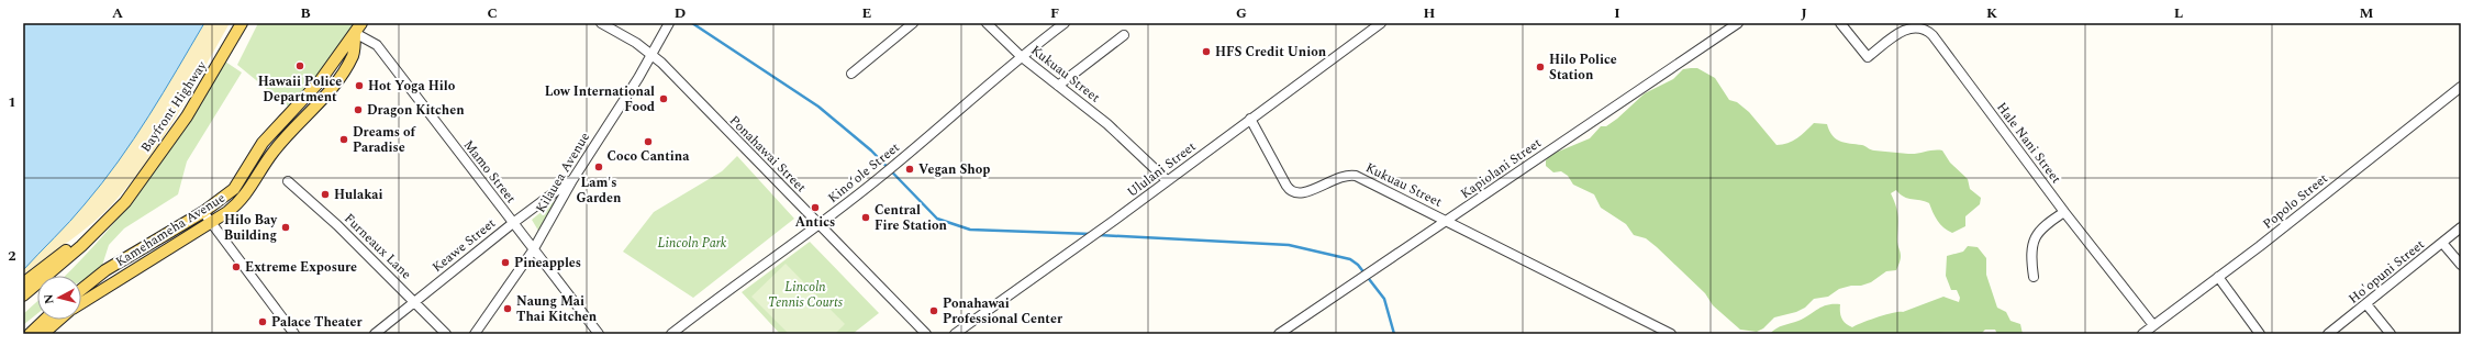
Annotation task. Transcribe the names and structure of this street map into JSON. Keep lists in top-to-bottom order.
{
  "streets": {
    "main road": ["Bayfront Highway", "Kamehameha Avenue"],
    "street": [
      "Kukuau Street",
      "Hale Nani Street",
      "Ponahawai Street",
      "Kapiolani Street",
      "Ululani Street",
      "Mamo Street",
      "Kilauea Avenue",
      "Kinoʻole Street",
      "Popolo Street",
      "Keawe Street",
      "Furneaux Lane",
      "Ho'opuni Street"
    ]
  },
  "crossings": [
    ["Kukuau Street", "Kapiolani Street"],
    ["Kukuau Street", "Ululani Street"],
    ["Kukuau Street", "Kinoʻole Street"],
    ["Hale Nani Street", "Popolo Street"],
    ["Ponahawai Street", "Kilauea Avenue"],
    ["Ponahawai Street", "Kinoʻole Street"],
    ["Mamo Street", "Kilauea Avenue"],
    ["Mamo Street", "Kamehameha Avenue"],
    ["Mamo Street", "Keawe Street"],
    ["Kilauea Avenue", "Keawe Street"],
    ["Keawe Street", "Furneaux Lane"]
  ],
  "parks": ["Lincoln Park", "Lincoln Tennis Courts"],
  "places": [
    "HFS Credit Union",
    "Hawaii Police Department",
    "Hilo Police Station",
    "Hot Yoga Hilo",
    "Low International Food",
    "Dragon Kitchen",
    "Dreams of Paradise",
    "Coco Cantina",
    "Lam's Garden",
    "Vegan Shop",
    "Hulakai",
    "Antics",
    "Central Fire Station",
    "Hilo Bay Building",
    "Pineapples",
    "Extreme Exposure",
    "Naung Mai Thai Kitchen",
    "Ponahawai Professional Center",
    "Palace Theater"
  ],
  "north": "left",
  "grid": {
    "columns": [
      "A",
      "B",
      "C",
      "D",
      "E",
      "F",
      "G",
      "H",
      "I",
      "J",
      "K",
      "L",
      "M"
    ],
    "rows": ["1", "2"]
  }
}
